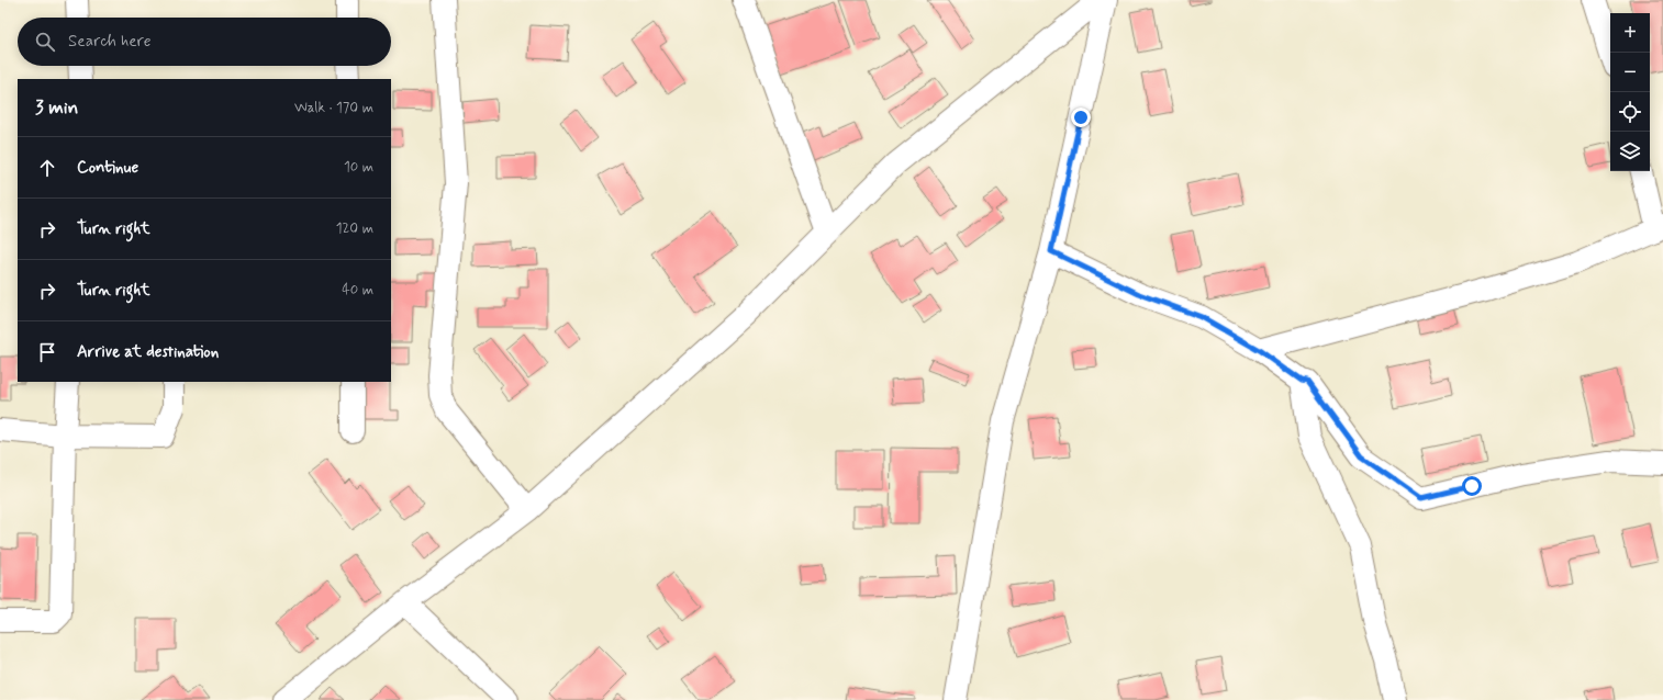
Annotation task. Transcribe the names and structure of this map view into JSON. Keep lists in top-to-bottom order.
{
  "page": {
    "map_buttons": ["+", "−"],
    "search": "Search here",
    "heading": ["3 min", "Walk · 170 m"],
    "list": [
      ["Continue", "10 m"],
      ["Turn right", "120 m"],
      ["Turn right", "40 m"],
      "Arrive at destination"
    ]
  }
}
